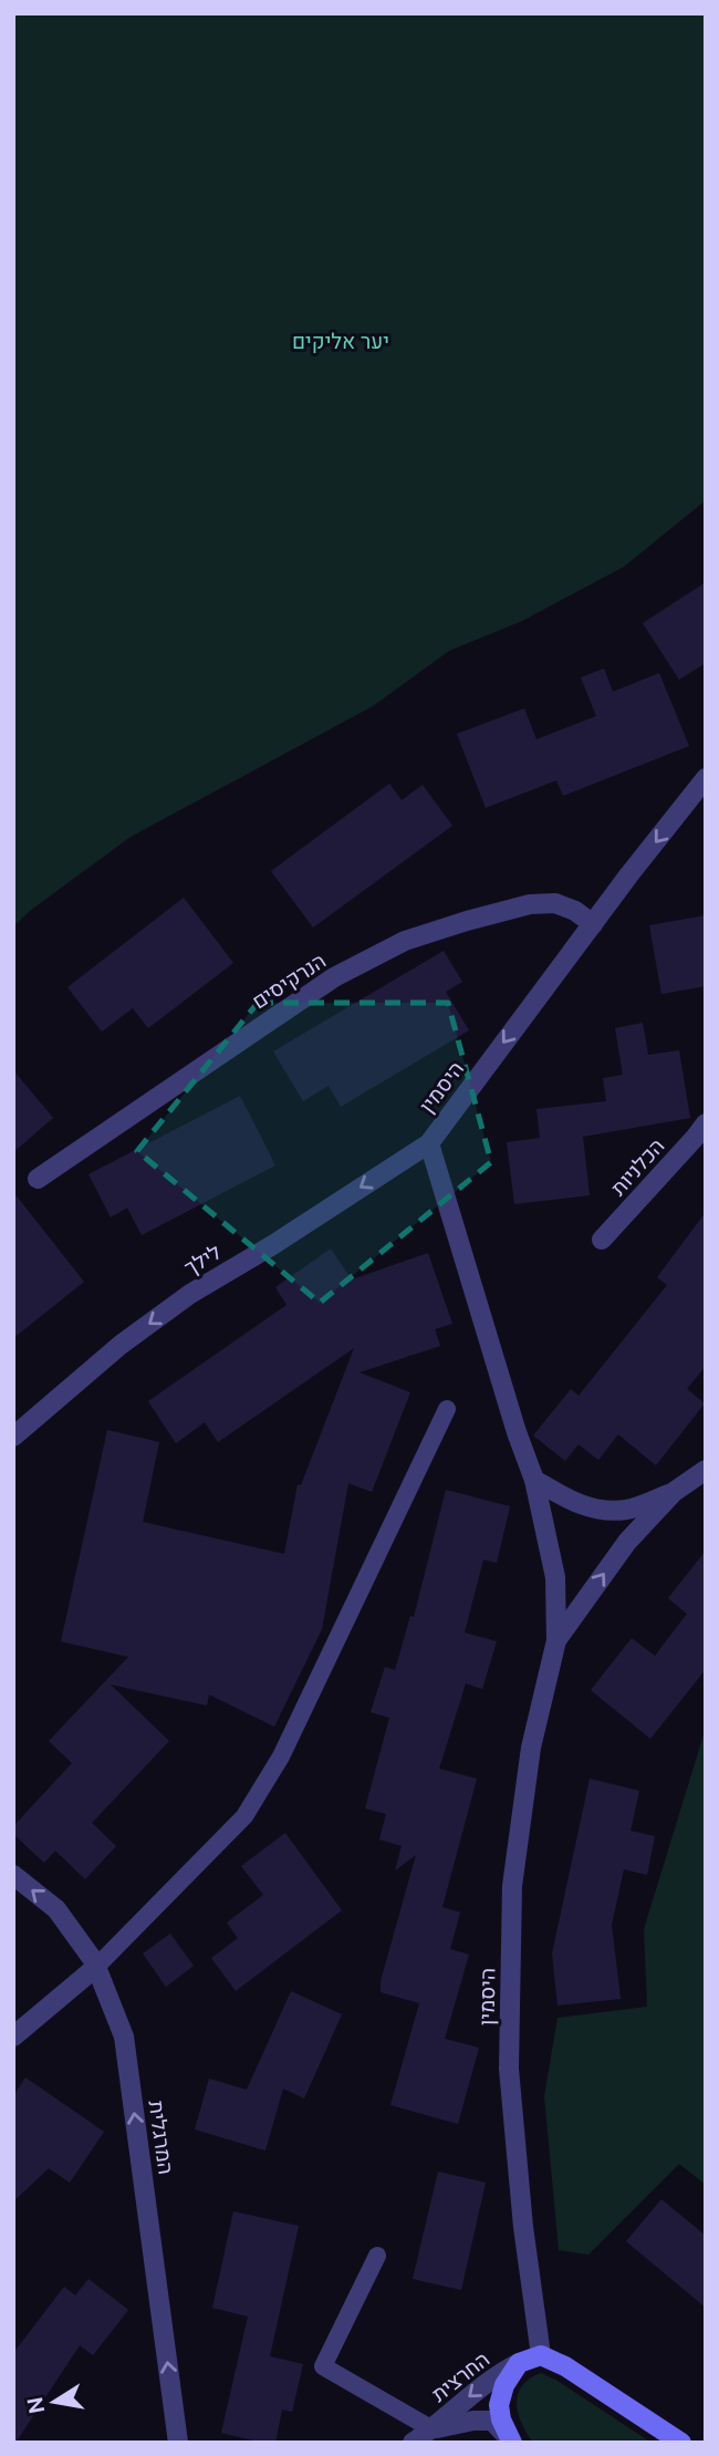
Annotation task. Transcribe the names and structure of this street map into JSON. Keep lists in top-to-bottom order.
{
  "streets": {
    "street": [
      "הנרקיסים",
      "היסמין",
      "הכלניות",
      "לילך",
      "המרגלית",
      "החרצית"
    ]
  },
  "crossings": [
    ["הנרקיסים", "היסמין"],
    ["היסמין", "לילך"]
  ],
  "one_way": ["לילך", "המרגלית", "החרצית"],
  "parks": ["יער אליקים"],
  "north": "left"
}
